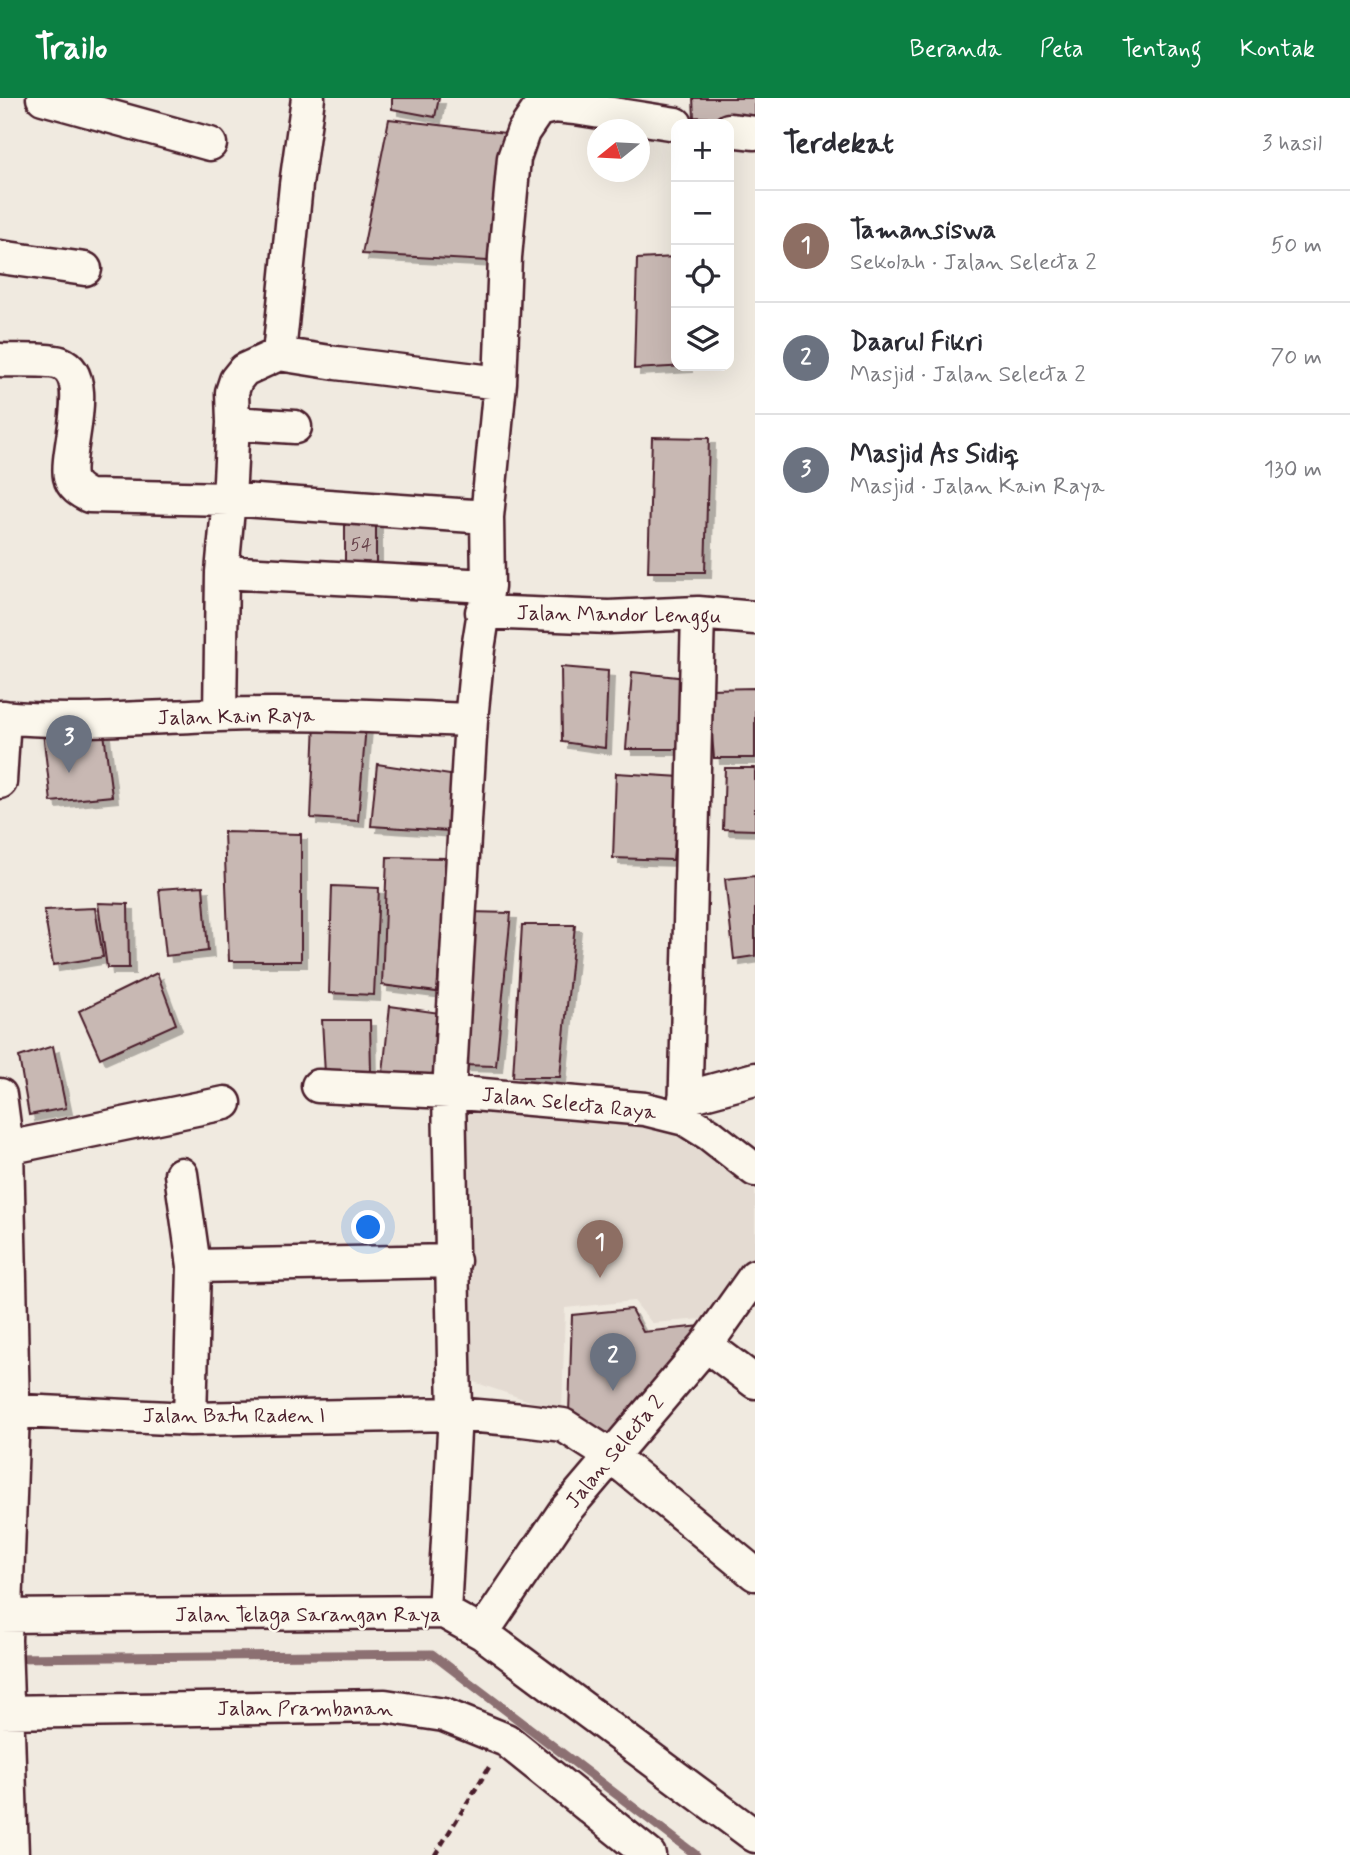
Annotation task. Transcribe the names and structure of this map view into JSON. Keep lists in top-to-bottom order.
{
  "streets": {
    "street": [
      "Jalan Mandor Lenggu",
      "Jalan Kain Raya",
      "Jalan Selecta Raya",
      "Jalan Batu Raden I",
      "Jalan Selecta 2",
      "Jalan Telaga Sarangan Raya",
      "Jalan Prambanan"
    ]
  },
  "crossings": [
    ["Jalan Batu Raden I", "Jalan Selecta 2"],
    ["Jalan Selecta 2", "Jalan Telaga Sarangan Raya"]
  ],
  "house_numbers": ["54"],
  "north": "left",
  "page": {
    "header": "Trailo",
    "nav": [
      "Beranda",
      "Peta",
      "Tentang",
      "Kontak"
    ],
    "heading": ["Terdekat", "3 hasil"],
    "map_buttons": ["+", "−"],
    "list": [
      {
        "mark": "1",
        "name": "Tamansiswa",
        "note": "Sekolah · Jalan Selecta 2",
        "value": "50 m"
      },
      {
        "mark": "2",
        "name": "Daarul Fikri",
        "note": "Masjid · Jalan Selecta 2",
        "value": "70 m"
      },
      {
        "mark": "3",
        "name": "Masjid As Sidiq",
        "note": "Masjid · Jalan Kain Raya",
        "value": "130 m"
      }
    ],
    "pins": ["3", "1", "2"]
  }
}
